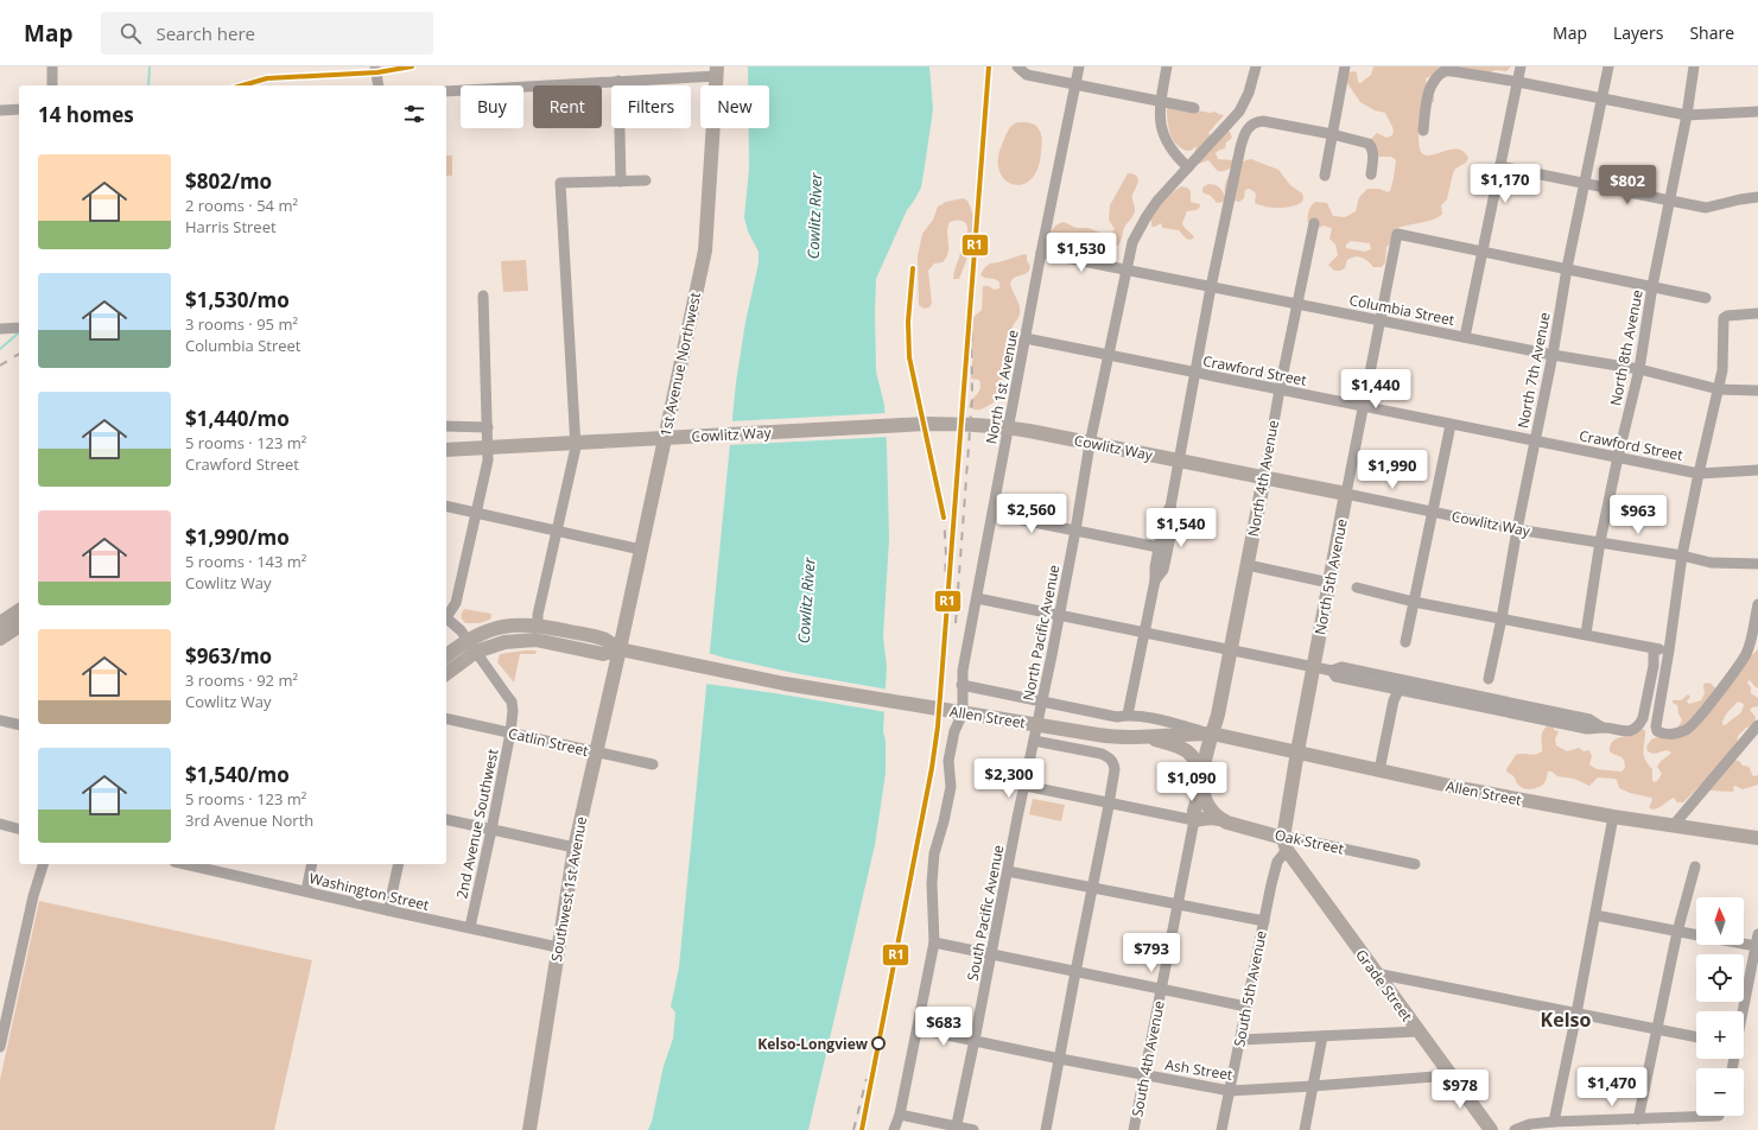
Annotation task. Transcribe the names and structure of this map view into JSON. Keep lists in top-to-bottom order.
{
  "streets": {
    "main road": [
      "1st Avenue Northwest",
      "Cowlitz Way",
      "North 4th Avenue",
      "North 5th Avenue",
      "Allen Street",
      "Oak Street",
      "Southwest 1st Avenue",
      "Grade Street",
      "South 5th Avenue"
    ],
    "street": [
      "Columbia Street",
      "North 8th Avenue",
      "Crawford Street",
      "North 7th Avenue",
      "North 1st Avenue",
      "North Pacific Avenue",
      "Catlin Street",
      "2nd Avenue Southwest",
      "Washington Street",
      "South Pacific Avenue",
      "South 4th Avenue",
      "Ash Street"
    ]
  },
  "crossings": [
    ["Columbia Street", "North 8th Avenue"],
    ["Columbia Street", "North 7th Avenue"],
    ["Columbia Street", "North 1st Avenue"],
    ["Columbia Street", "North 4th Avenue"],
    ["Columbia Street", "North 5th Avenue"],
    ["Columbia Street", "North Pacific Avenue"],
    ["North 8th Avenue", "Crawford Street"],
    ["North 8th Avenue", "Cowlitz Way"],
    ["1st Avenue Northwest", "Allen Street"],
    ["1st Avenue Northwest", "Southwest 1st Avenue"],
    ["Crawford Street", "North 7th Avenue"],
    ["Crawford Street", "North 1st Avenue"],
    ["Crawford Street", "North 4th Avenue"],
    ["Crawford Street", "North 5th Avenue"],
    ["Crawford Street", "North Pacific Avenue"],
    ["North 7th Avenue", "Cowlitz Way"],
    ["North 1st Avenue", "Allen Street"],
    ["Cowlitz Way", "North 4th Avenue"],
    ["Cowlitz Way", "North 5th Avenue"],
    ["Cowlitz Way", "North Pacific Avenue"],
    ["North 4th Avenue", "Allen Street"],
    ["North 5th Avenue", "Allen Street"],
    ["North 5th Avenue", "South 5th Avenue"],
    ["North Pacific Avenue", "Allen Street"],
    ["North Pacific Avenue", "South Pacific Avenue"],
    ["Allen Street", "Southwest 1st Avenue"],
    ["Allen Street", "South 5th Avenue"],
    ["Catlin Street", "2nd Avenue Southwest"],
    ["Catlin Street", "Southwest 1st Avenue"],
    ["2nd Avenue Southwest", "Washington Street"],
    ["Oak Street", "Grade Street"],
    ["Oak Street", "South 5th Avenue"],
    ["Southwest 1st Avenue", "Washington Street"],
    ["South Pacific Avenue", "Ash Street"],
    ["Grade Street", "South 5th Avenue"],
    ["Grade Street", "Ash Street"],
    ["South 5th Avenue", "Ash Street"],
    ["South 4th Avenue", "Ash Street"]
  ],
  "districts": ["Kelso"],
  "water": ["Cowlitz River"],
  "places": ["Kelso-Longview"],
  "lines": ["transit line R1"],
  "north": "top",
  "page": {
    "header": "Map",
    "search": "Search here",
    "nav": ["Map", "Layers", "Share"],
    "chip": [
      "Buy",
      "Rent",
      "Filters",
      "New"
    ],
    "heading": "14 homes",
    "list": [
      {
        "name": "$802/mo",
        "note": "2 rooms · 54 m² · Harris Street"
      },
      {
        "name": "$1,530/mo",
        "note": "3 rooms · 95 m² · Columbia Street"
      },
      {
        "name": "$1,440/mo",
        "note": "5 rooms · 123 m² · Crawford Street"
      },
      {
        "name": "$1,990/mo",
        "note": "5 rooms · 143 m² · Cowlitz Way"
      },
      {
        "name": "$963/mo",
        "note": "3 rooms · 92 m² · Cowlitz Way"
      },
      {
        "name": "$1,540/mo",
        "note": "5 rooms · 123 m² · 3rd Avenue North"
      }
    ],
    "price": [
      "$1,170",
      "$802",
      "$1,530",
      "$1,440",
      "$1,990",
      "$2,560",
      "$963",
      "$1,540",
      "$2,300",
      "$1,090",
      "$793",
      "$683",
      "$1,470",
      "$978"
    ],
    "map_buttons": ["+", "−"]
  }
}
